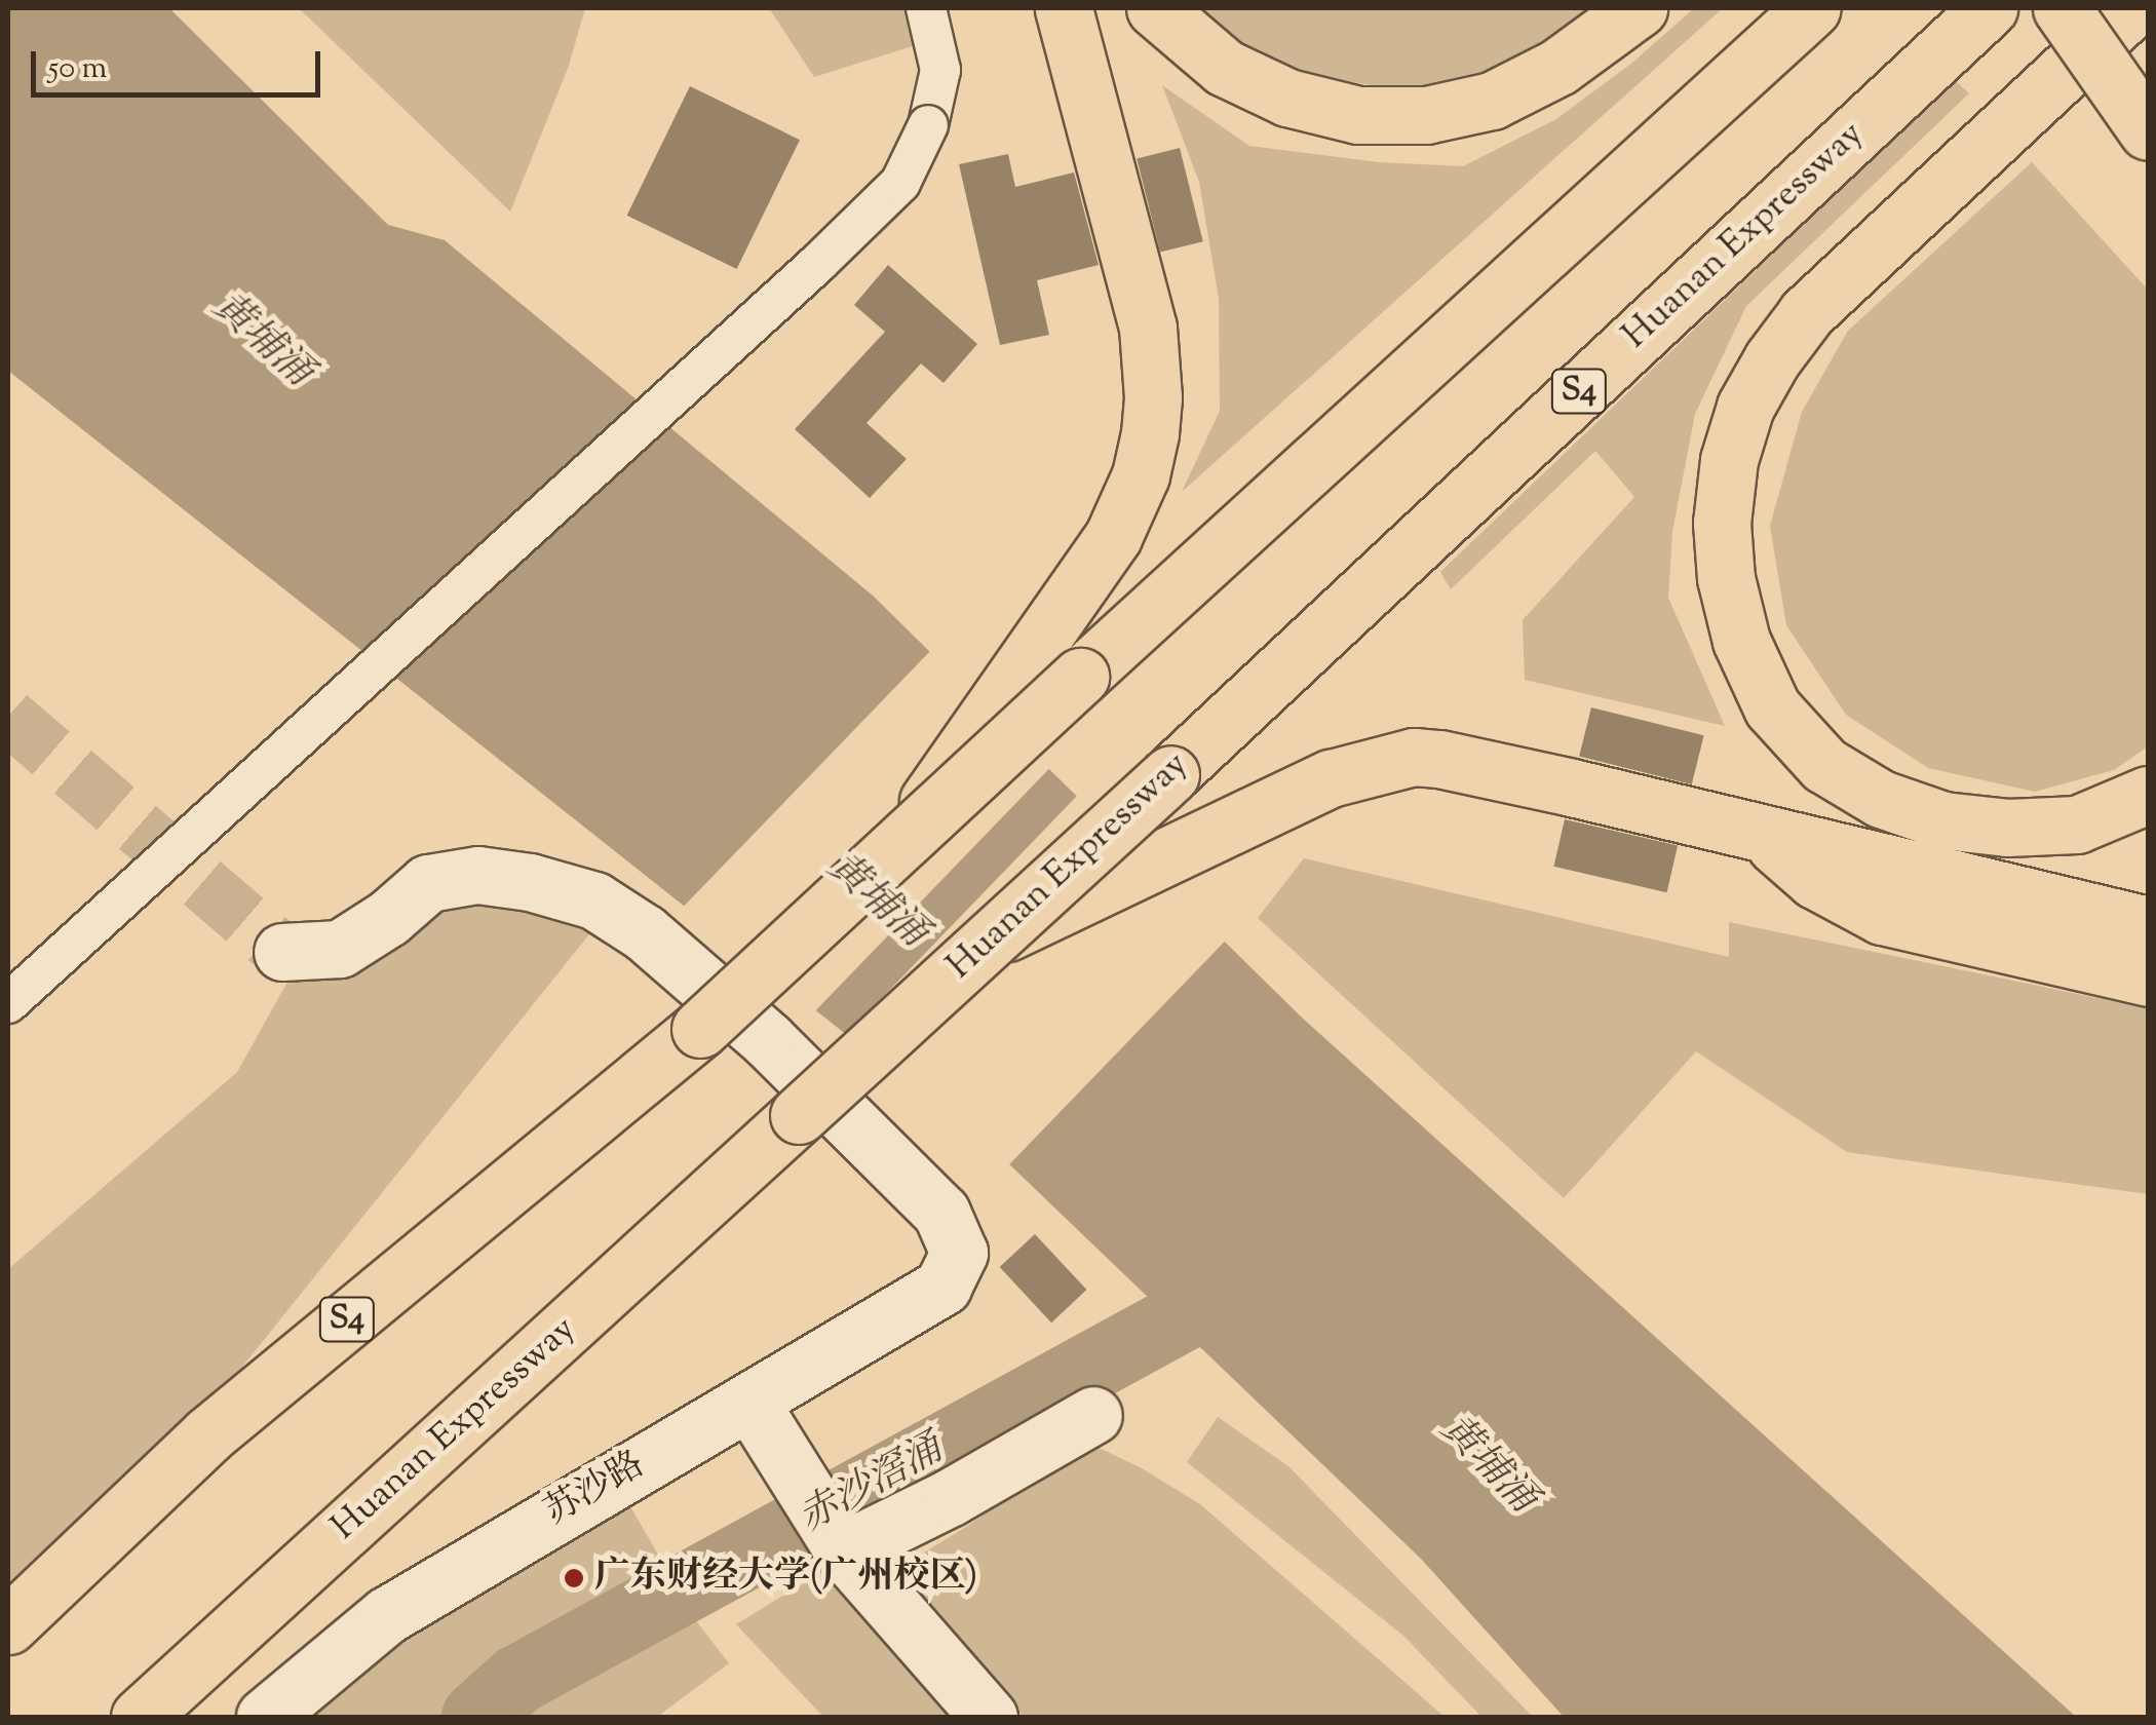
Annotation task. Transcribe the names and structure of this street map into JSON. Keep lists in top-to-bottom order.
{
  "streets": {
    "highway": ["Huanan Expressway", "S4"],
    "street": ["苏沙路"]
  },
  "water": ["黄埔涌", "赤沙滘涌"],
  "places": ["广东财经大学(广州校区)"],
  "scale_bar": "50 m"
}
